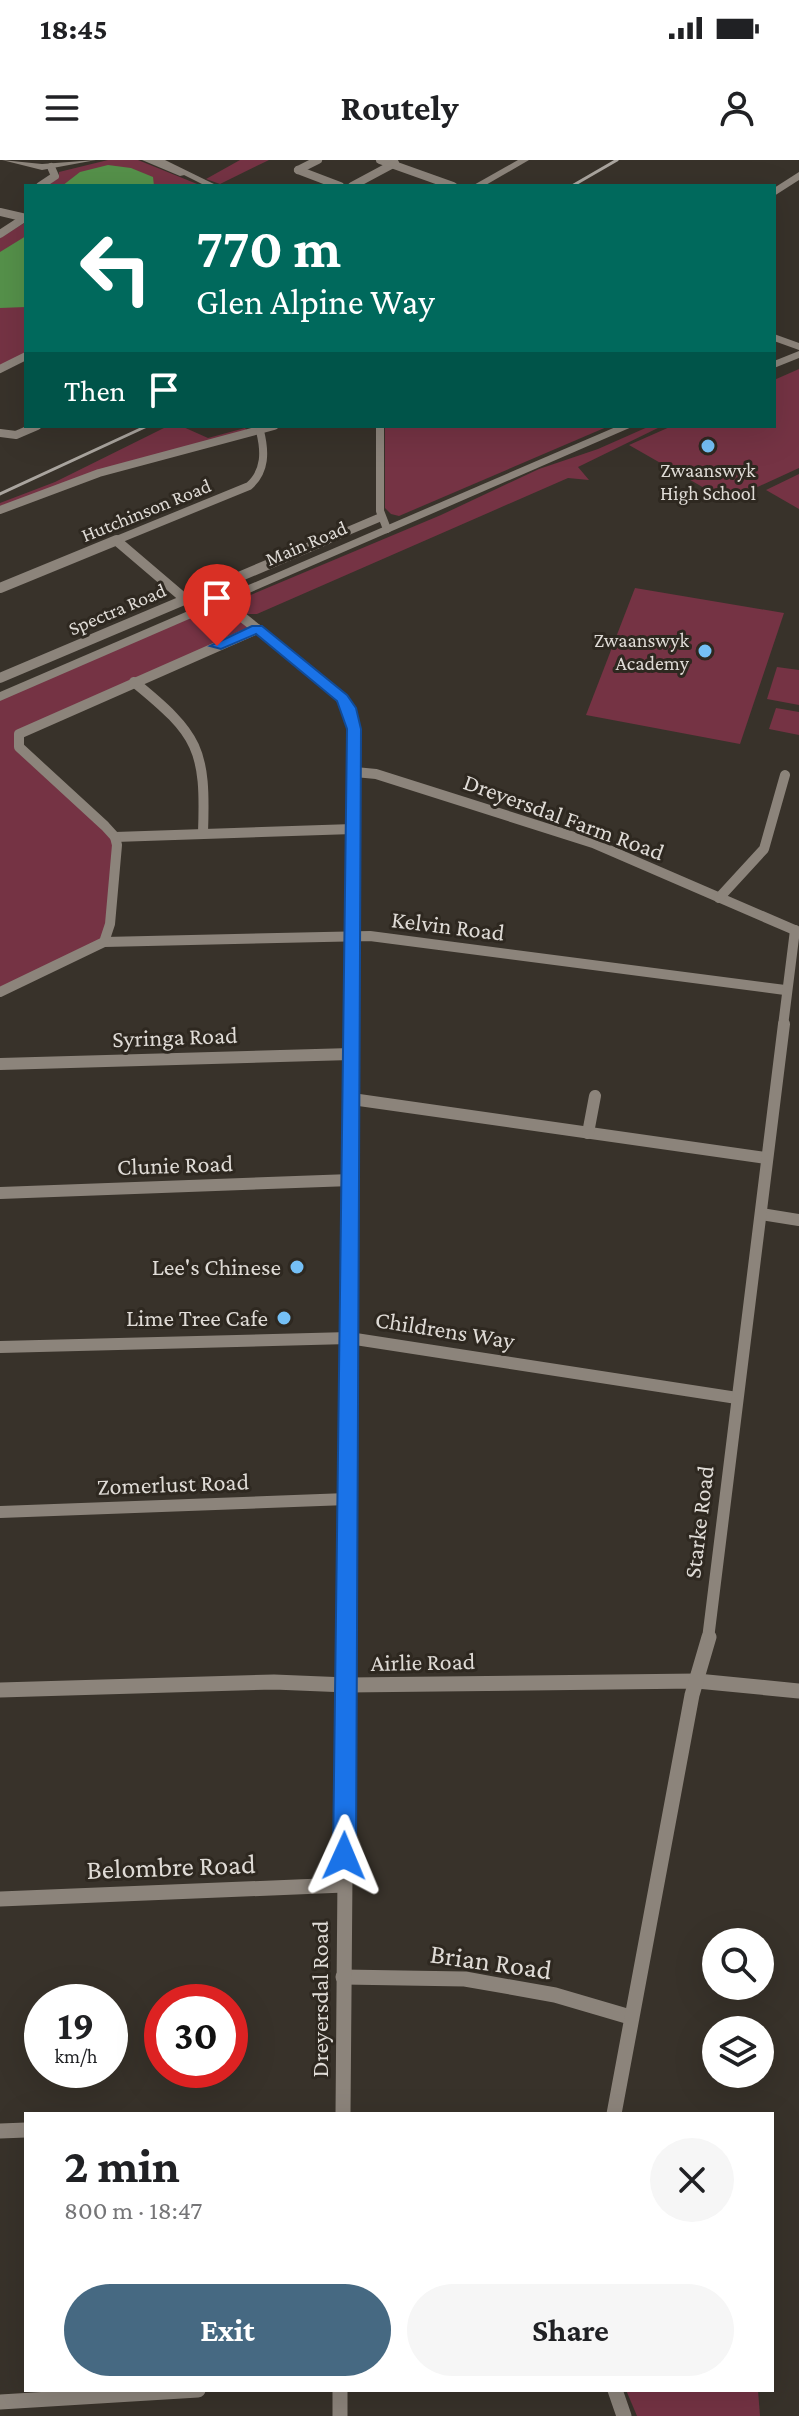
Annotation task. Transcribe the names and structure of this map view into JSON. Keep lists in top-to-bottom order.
{
  "streets": {
    "main road": ["Main Road"],
    "street": [
      "Hutchinson Road",
      "Spectra Road",
      "Dreyersdal Farm Road",
      "Kelvin Road",
      "Syringa Road",
      "Clunie Road",
      "Childrens Way",
      "Zomerlust Road",
      "Starke Road",
      "Airlie Road",
      "Belombre Road",
      "Brian Road",
      "Dreyersdal Road"
    ]
  },
  "crossings": [
    ["Main Road", "Spectra Road"],
    ["Main Road", "Dreyersdal Road"],
    ["Dreyersdal Farm Road", "Starke Road"],
    ["Dreyersdal Farm Road", "Dreyersdal Road"],
    ["Kelvin Road", "Starke Road"],
    ["Kelvin Road", "Dreyersdal Road"],
    ["Syringa Road", "Dreyersdal Road"],
    ["Clunie Road", "Dreyersdal Road"],
    ["Childrens Way", "Starke Road"],
    ["Childrens Way", "Dreyersdal Road"],
    ["Zomerlust Road", "Dreyersdal Road"],
    ["Starke Road", "Airlie Road"],
    ["Starke Road", "Brian Road"],
    ["Airlie Road", "Dreyersdal Road"],
    ["Belombre Road", "Dreyersdal Road"],
    ["Brian Road", "Dreyersdal Road"]
  ],
  "places": [
    "Zwaanswyk High School",
    "Zwaanswyk Academy",
    "Lee's Chinese",
    "Lime Tree Cafe"
  ],
  "page": {
    "status": "18:45",
    "header": "Routely",
    "turn": ["770 m", "Glen Alpine Way"],
    "then": "Then",
    "speed": "19 km/h",
    "limit": "30",
    "heading": ["2 min", "800 m · 18:47"],
    "buttons": ["Exit", "Share"]
  }
}
